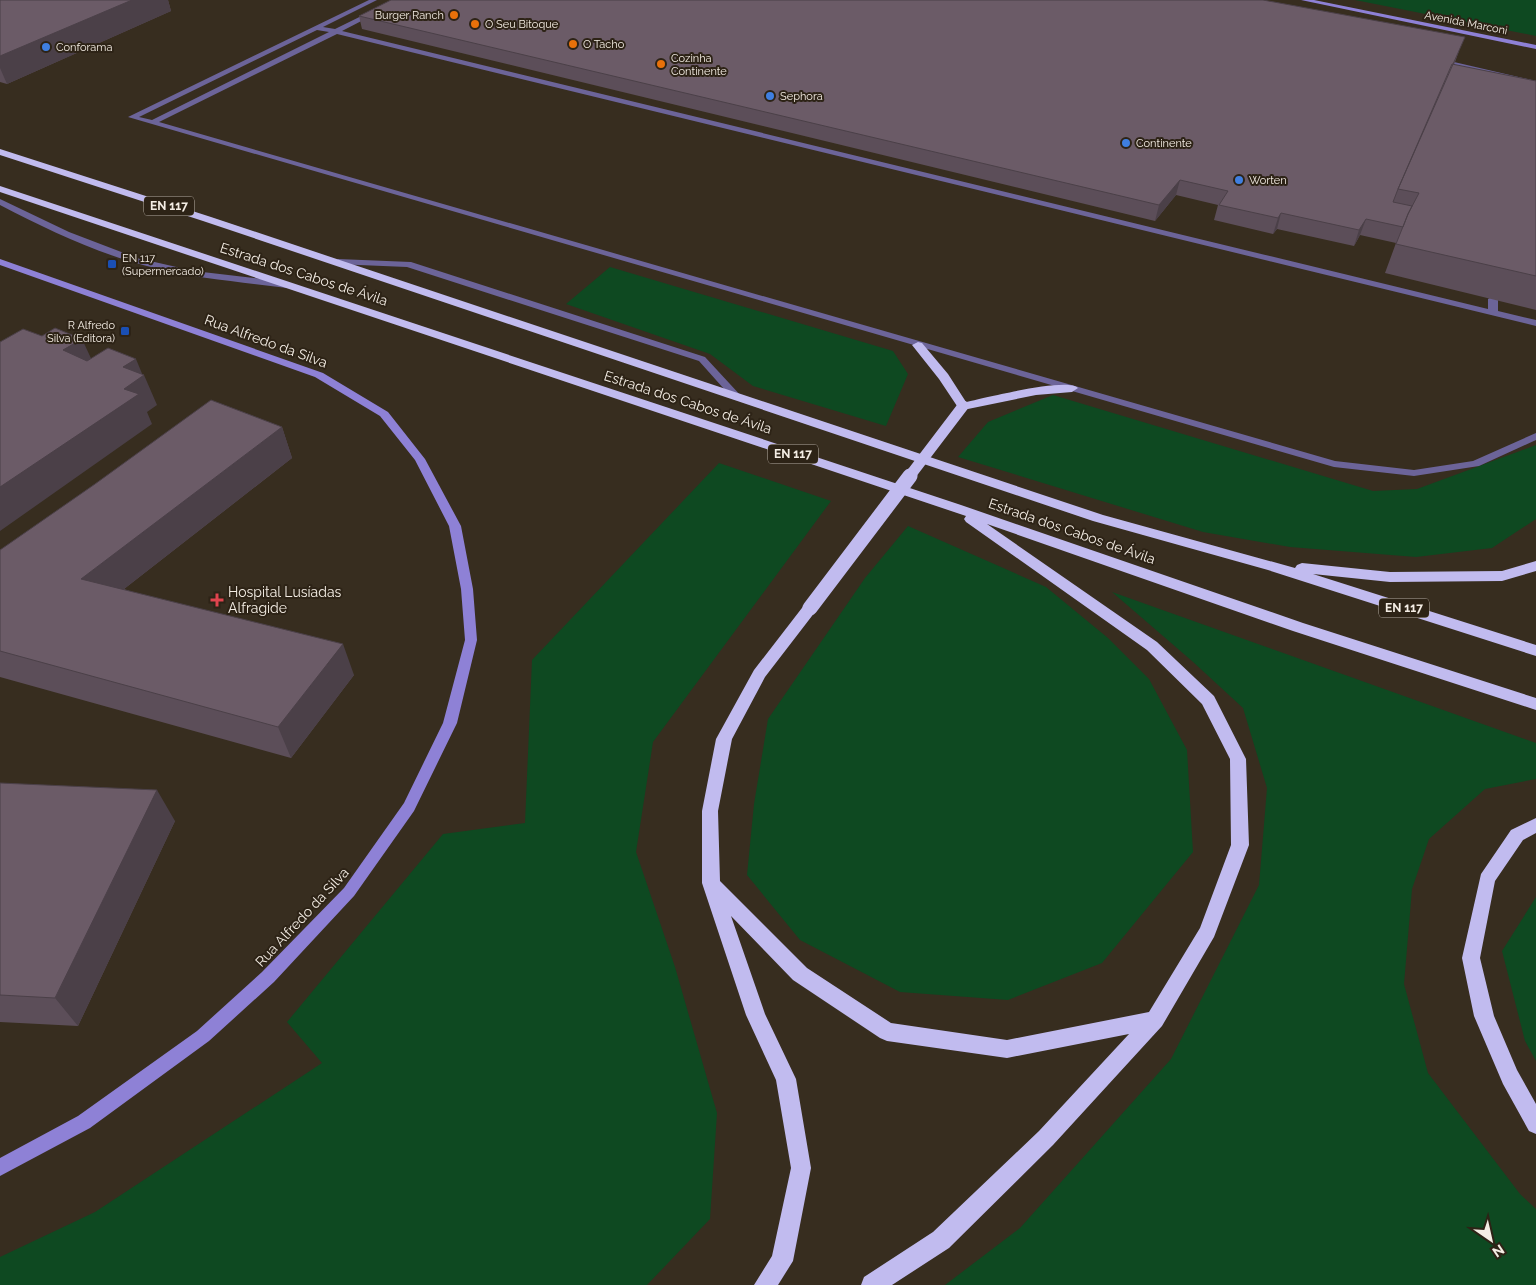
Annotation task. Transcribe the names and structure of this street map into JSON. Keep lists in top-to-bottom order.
{
  "streets": {
    "highway": ["EN 117", "Estrada dos Cabos de Ávila"],
    "street": ["Avenida Marconi", "Rua Alfredo da Silva"]
  },
  "places": {
    "other": [
      "Burger Ranch",
      "O Seu Bitoque",
      "O Tacho",
      "Conforama",
      "Cozinha Continente",
      "Sephora",
      "Continente",
      "Worten"
    ],
    "transit": ["EN 117 (Supermercado)", "R Alfredo Silva (Editora)"],
    "health": ["Hospital Lusíadas Alfragide"]
  },
  "north": "bottom right"
}
